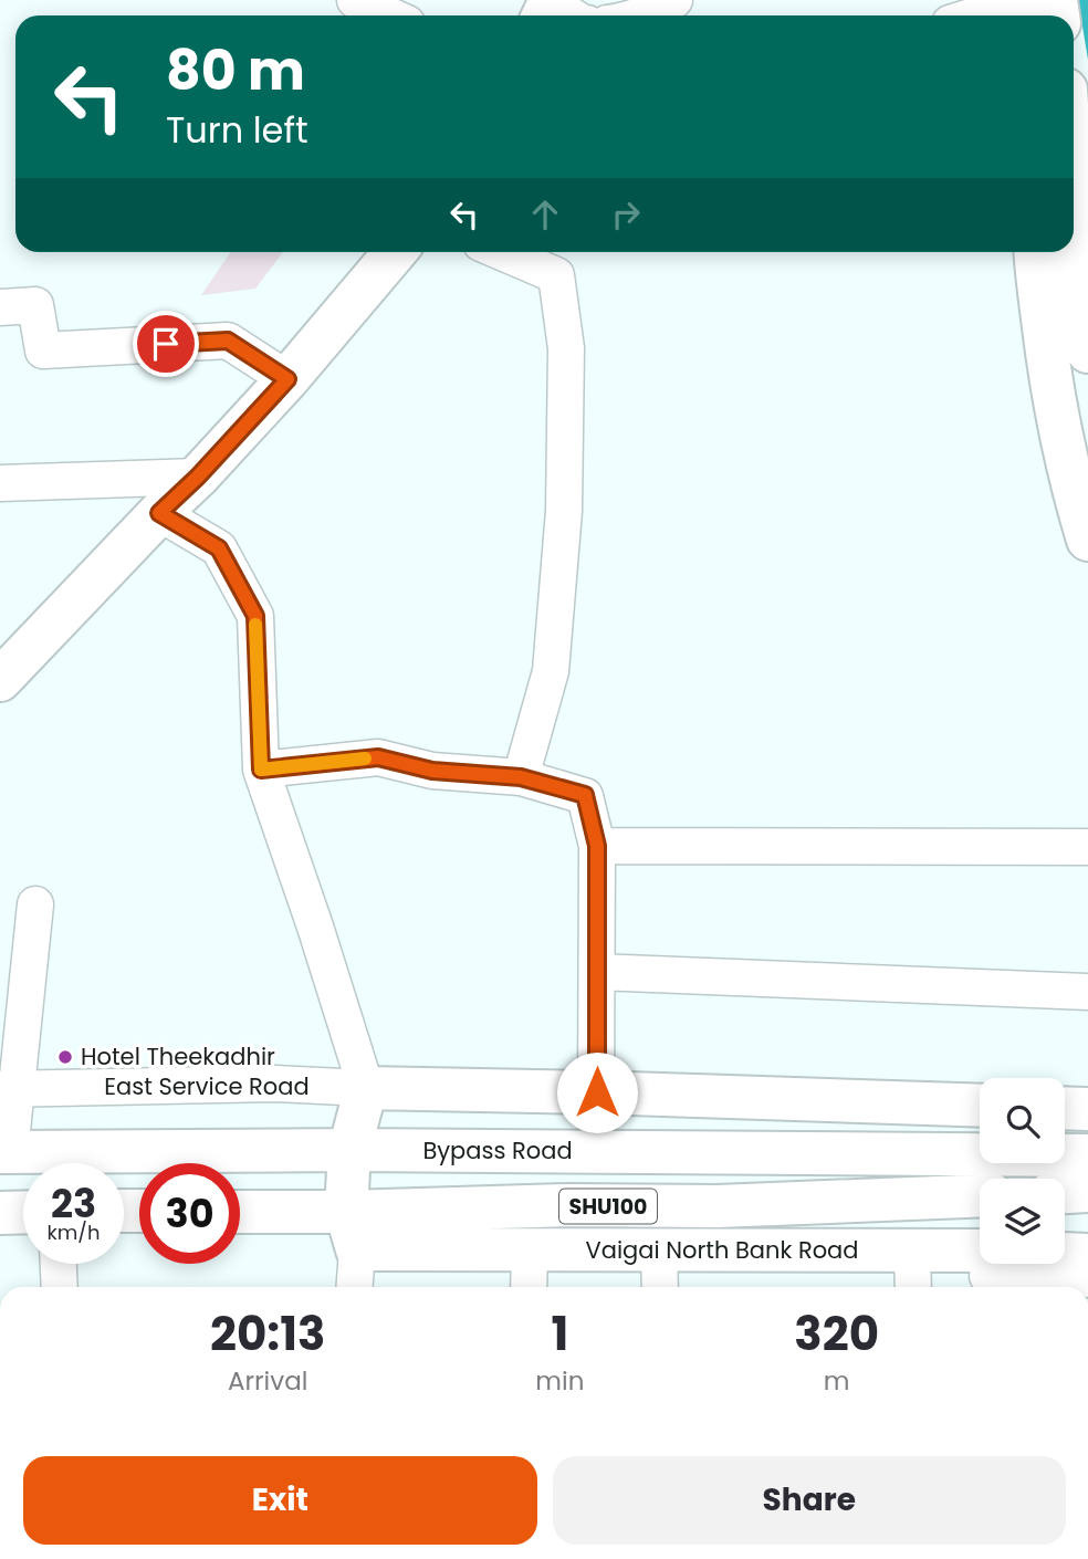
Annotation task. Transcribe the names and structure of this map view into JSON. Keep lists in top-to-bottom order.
{
  "streets": {
    "main road": ["Bypass Road", "SHU100", "Vaigai North Bank Road"],
    "street": ["East Service Road"]
  },
  "crossings": [
    ["SHU100", "Vaigai North Bank Road"]
  ],
  "places": ["Hotel Theekadhir"],
  "page": {
    "turn": ["80 m", "Turn left"],
    "speed": "23 km/h",
    "limit": "30",
    "eta": [
      "20:13",
      "Arrival",
      "1",
      "min",
      "320",
      "m"
    ],
    "buttons": ["Exit", "Share"]
  }
}
